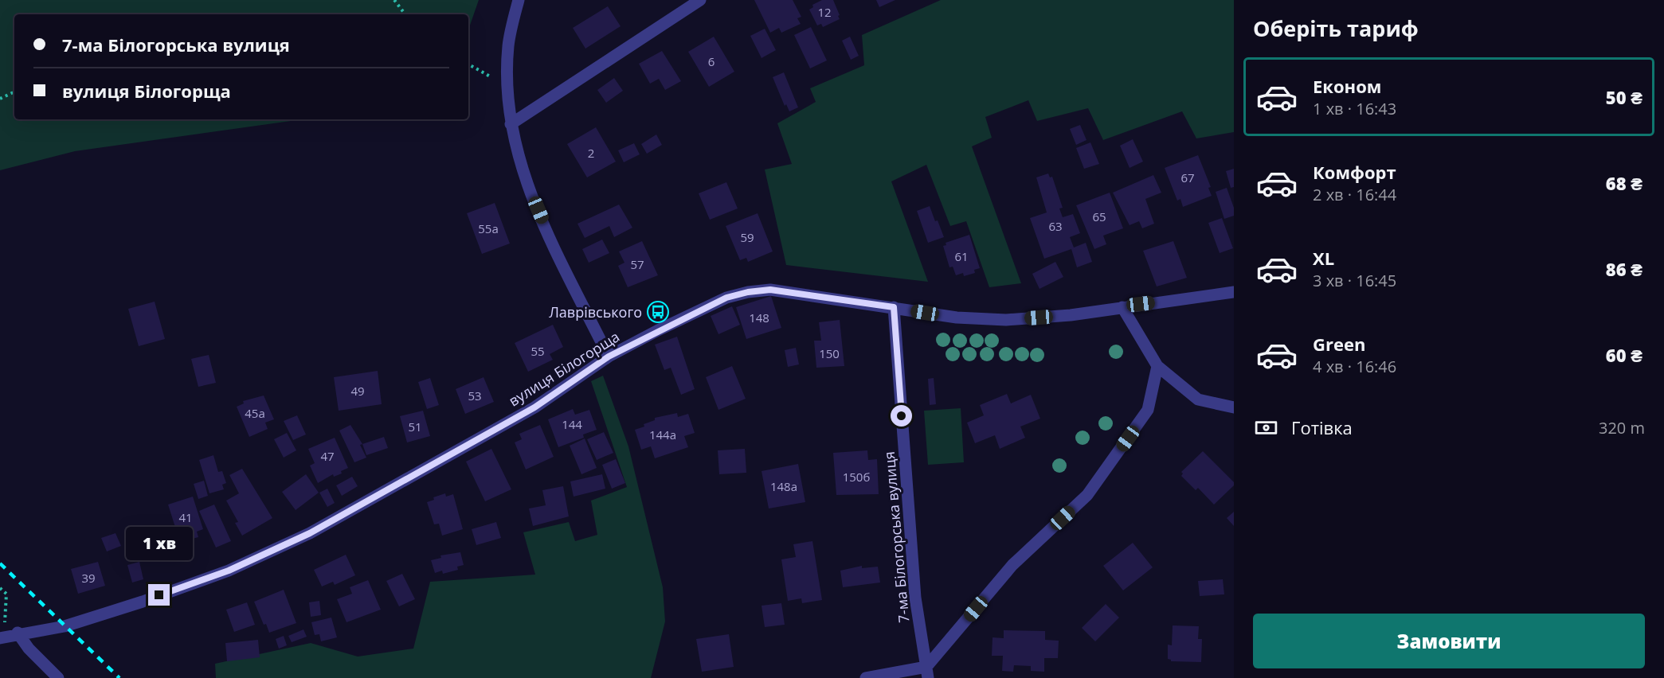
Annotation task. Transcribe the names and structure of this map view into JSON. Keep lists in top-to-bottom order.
{
  "streets": {
    "street": ["вулиця Білогорща", "7-ма Білогорська вулиця"]
  },
  "crossings": [
    ["вулиця Білогорща", "7-ма Білогорська вулиця"]
  ],
  "places": {
    "bus stop": ["Лаврівського"]
  },
  "house_numbers": [
    "12",
    "6",
    "2",
    "67",
    "65",
    "63",
    "55а",
    "59",
    "61",
    "57",
    "148",
    "55",
    "150",
    "49",
    "53",
    "45а",
    "144",
    "51",
    "144а",
    "47",
    "150б",
    "148а",
    "41",
    "39"
  ],
  "page": {
    "heading": "Оберіть тариф",
    "banner": ["7-ма Білогорська вулиця", "вулиця Білогорща"],
    "list": [
      {
        "name": "Економ",
        "note": "1 хв · 16:43",
        "value": "50 ₴"
      },
      {
        "name": "Комфорт",
        "note": "2 хв · 16:44",
        "value": "68 ₴"
      },
      {
        "name": "XL",
        "note": "3 хв · 16:45",
        "value": "86 ₴"
      },
      {
        "name": "Green",
        "note": "4 хв · 16:46",
        "value": "60 ₴"
      }
    ],
    "pay": ["Готівка", "320 m"],
    "bubble": "1 хв",
    "buttons": "Замовити"
  }
}
